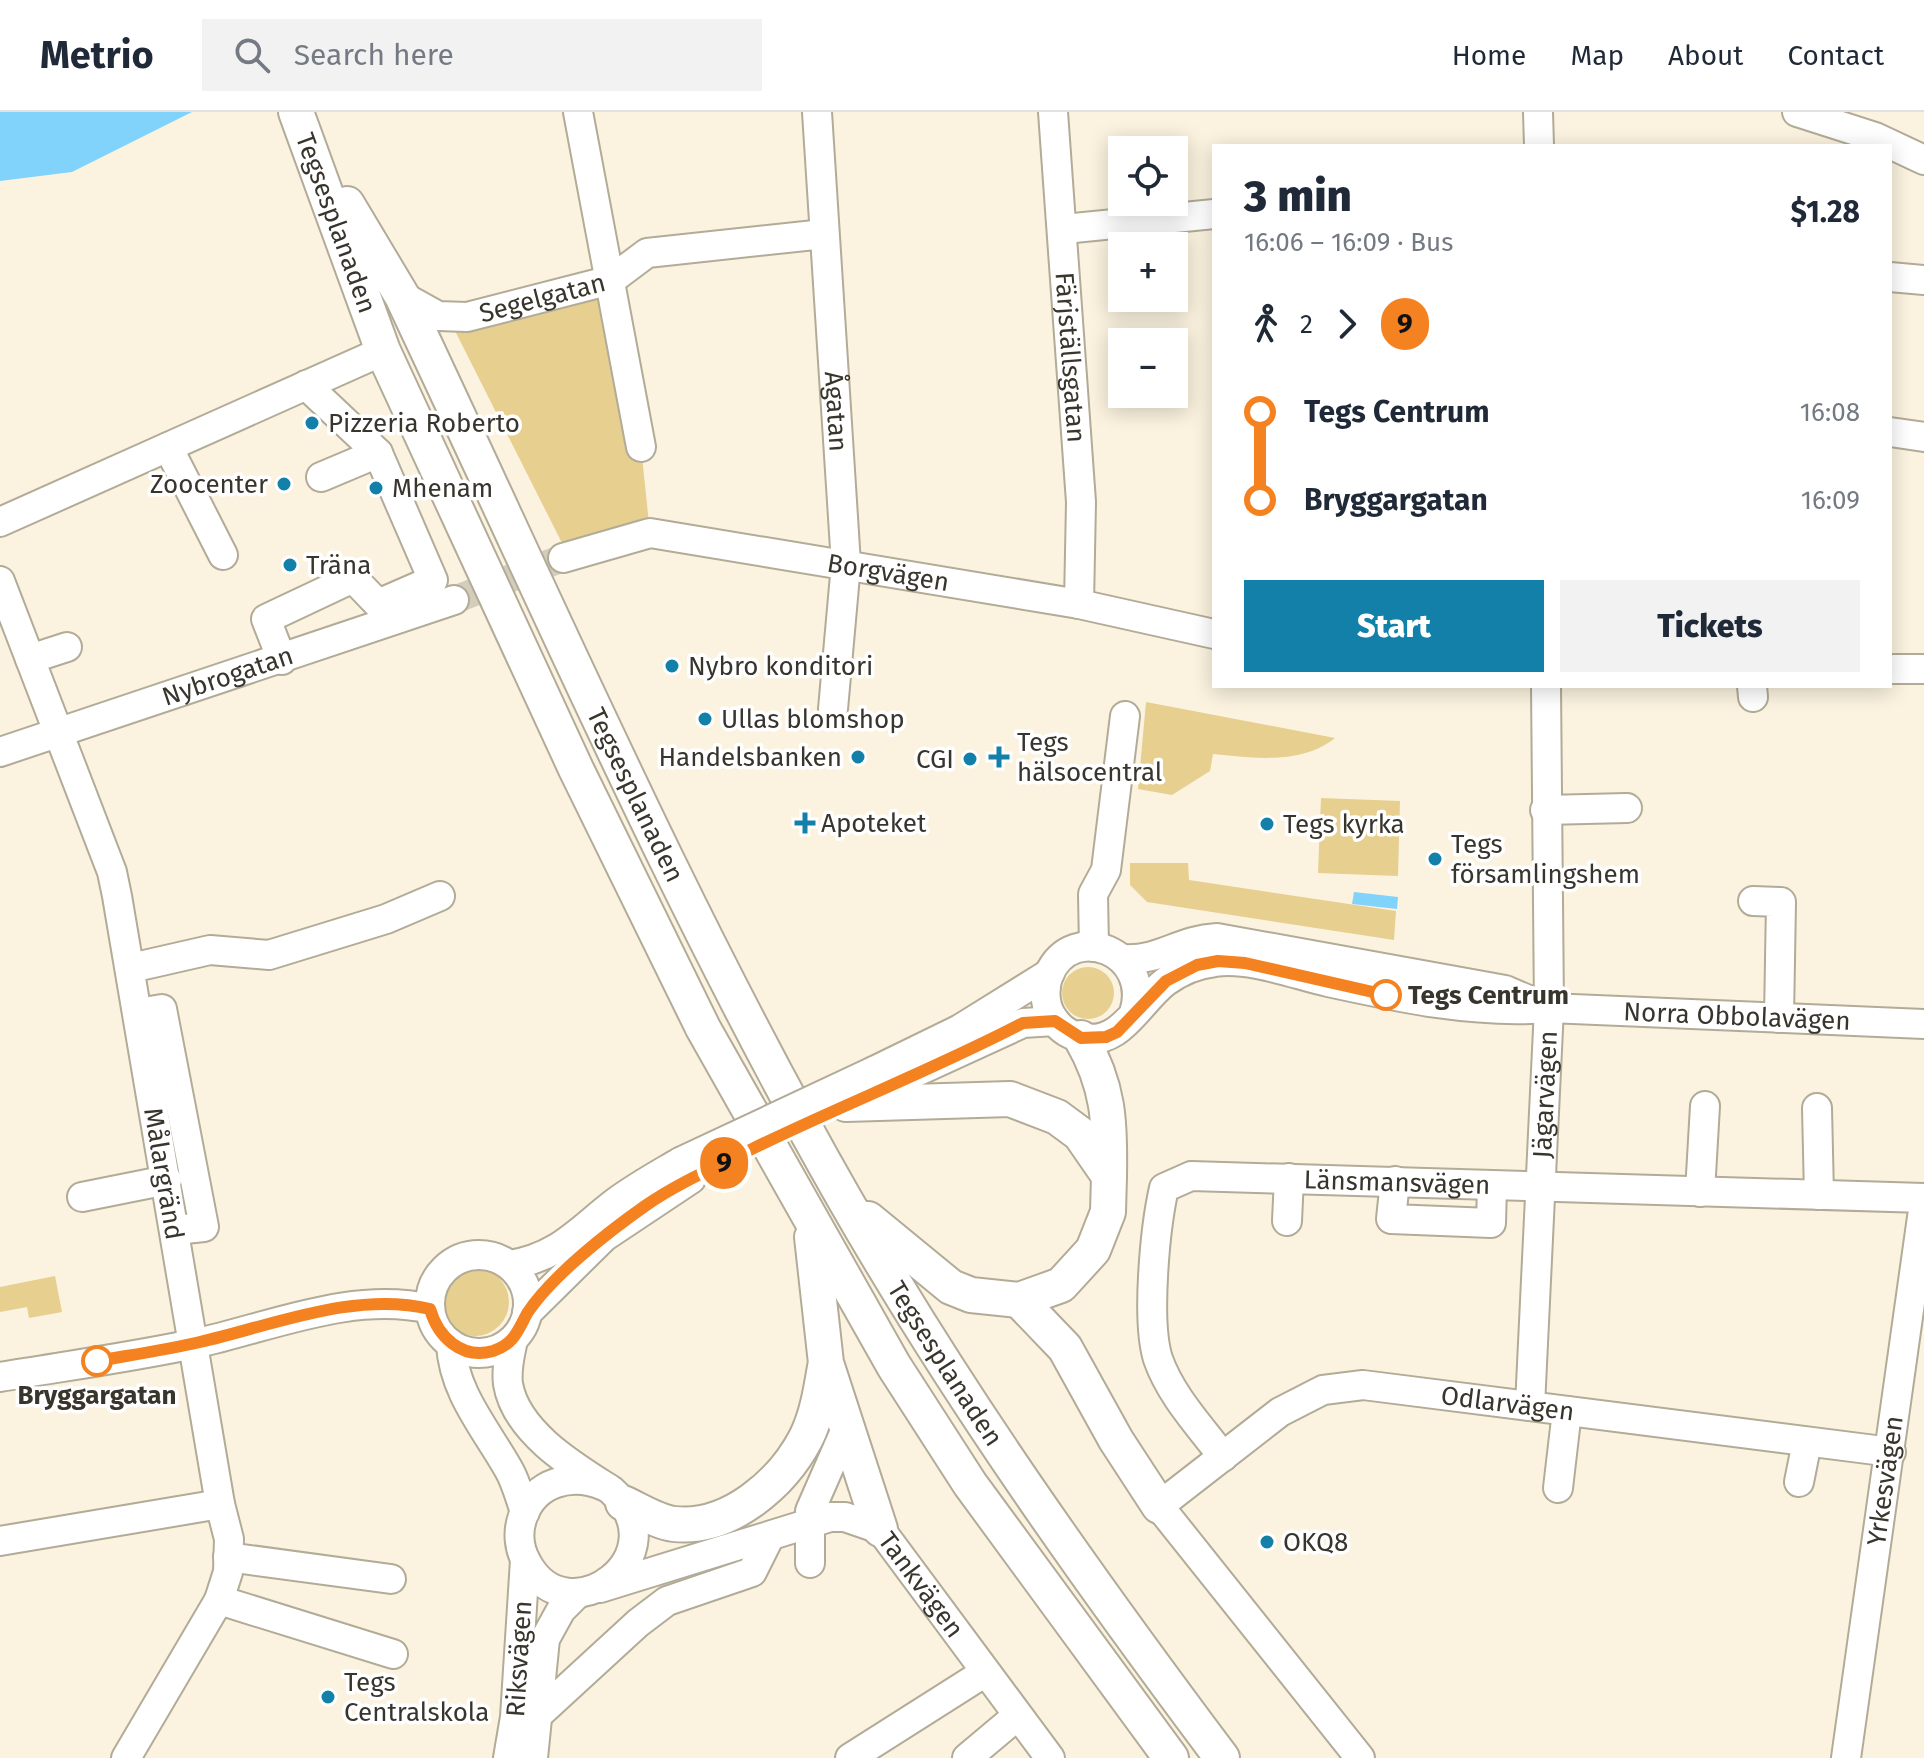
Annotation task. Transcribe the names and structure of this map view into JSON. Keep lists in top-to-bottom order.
{
  "streets": {
    "main road": ["Tegsesplanaden"],
    "street": [
      "Segelgatan",
      "Färjställsgatan",
      "Ågatan",
      "Borgvägen",
      "Nybrogatan",
      "Norra Obbolavägen",
      "Jägarvägen",
      "Målargränd",
      "Länsmansvägen",
      "Odlarvägen",
      "Yrkesvägen",
      "Tankvägen",
      "Riksvägen"
    ]
  },
  "crossings": [
    ["Tegsesplanaden", "Segelgatan"],
    ["Segelgatan", "Ågatan"],
    ["Färjställsgatan", "Borgvägen"],
    ["Ågatan", "Borgvägen"],
    ["Nybrogatan", "Målargränd"],
    ["Norra Obbolavägen", "Jägarvägen"],
    ["Norra Obbolavägen", "Riksvägen"],
    ["Jägarvägen", "Länsmansvägen"],
    ["Jägarvägen", "Odlarvägen"],
    ["Länsmansvägen", "Odlarvägen"],
    ["Länsmansvägen", "Yrkesvägen"],
    ["Odlarvägen", "Yrkesvägen"],
    ["Tankvägen", "Riksvägen"]
  ],
  "places": {
    "other": [
      "Pizzeria Roberto",
      "Zoocenter",
      "Mhenam",
      "Träna",
      "Nybro konditori",
      "Ullas blomshop",
      "Handelsbanken",
      "CGI",
      "Tegs kyrka",
      "Tegs församlingshem",
      "Tegs Centrum",
      "Bryggargatan",
      "OKQ8",
      "Tegs Centralskola"
    ],
    "health": ["Tegs hälsocentral", "Apoteket"]
  },
  "lines": ["bus line 9"],
  "page": {
    "header": "Metrio",
    "search": "Search here",
    "nav": [
      "Home",
      "Map",
      "About",
      "Contact"
    ],
    "on_map": "9",
    "map_buttons": ["+", "−"],
    "heading": ["3 min", "16:06 – 16:09 · Bus", "$1.28"],
    "legs": ["2", "9"],
    "list": [
      {
        "name": "Tegs Centrum",
        "value": "16:08"
      },
      {
        "name": "Bryggargatan",
        "value": "16:09"
      }
    ],
    "buttons": ["Start", "Tickets"]
  }
}
